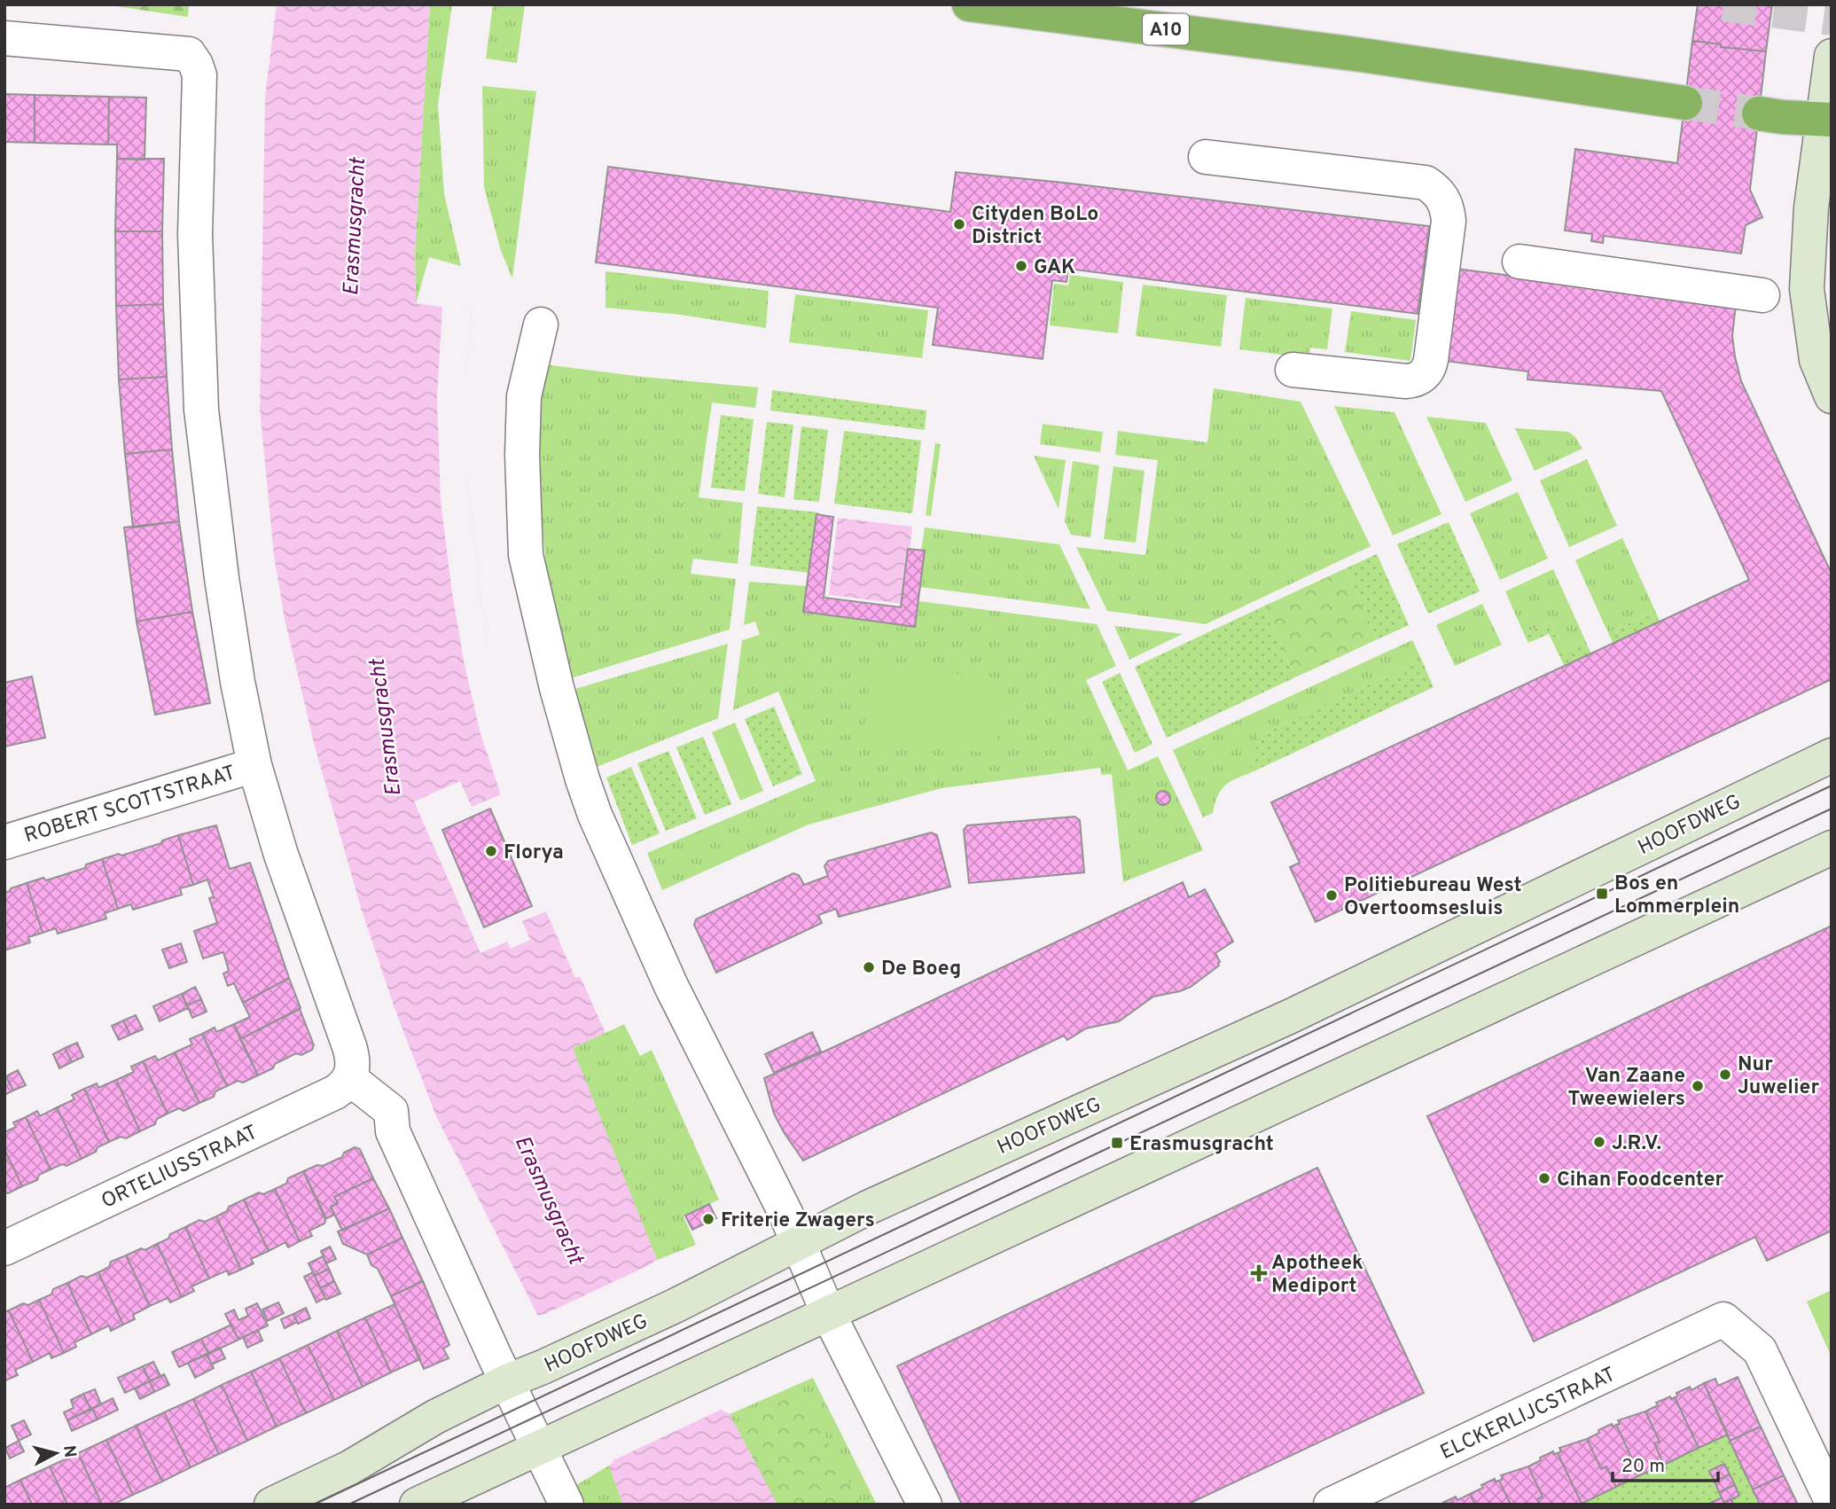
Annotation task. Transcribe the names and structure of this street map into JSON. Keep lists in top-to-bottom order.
{
  "streets": {
    "highway": ["A10"],
    "street": [
      "ROBERT SCOTTSTRAAT",
      "HOOFDWEG",
      "ORTELIUSSTRAAT",
      "ELCKERLIJCSTRAAT"
    ]
  },
  "water": ["Erasmusgracht"],
  "places": {
    "other": [
      "Cityden BoLo District",
      "GAK",
      "Florya",
      "Politiebureau West Overtoomsesluis",
      "De Boeg",
      "Nur Juwelier",
      "Van Zaane Tweewielers",
      "J.R.V.",
      "Cihan Foodcenter",
      "Friterie Zwagers"
    ],
    "transit": ["Bos en Lommerplein", "Erasmusgracht"],
    "health": ["Apotheek Mediport"]
  },
  "scale_bar": "20 m",
  "north": "right"
}
